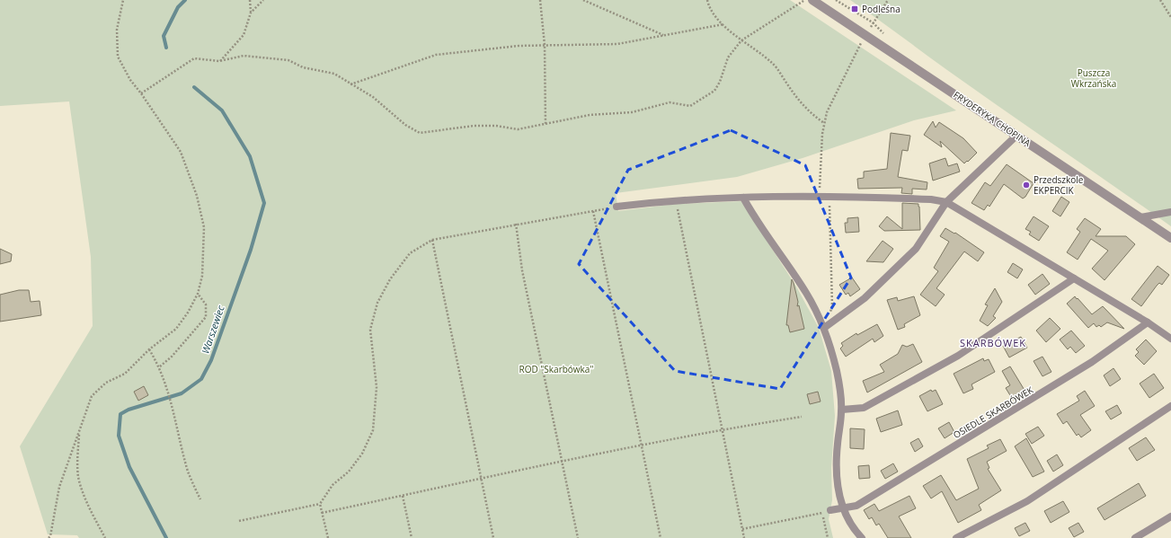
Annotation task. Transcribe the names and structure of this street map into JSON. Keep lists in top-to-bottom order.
{
  "streets": {
    "street": ["FRYDERYKA CHOPINA"],
    "lane": ["OSIEDLE SKARBÓWEK"]
  },
  "districts": ["SKARBÓWEK"],
  "water": ["Warszewiec"],
  "parks": ["Puszcza Wkrzańska", "ROD \"Skarbówka\""],
  "places": {
    "transit": ["Podleśna"],
    "other": ["Przedszkole EKPERCIK"]
  }
}
